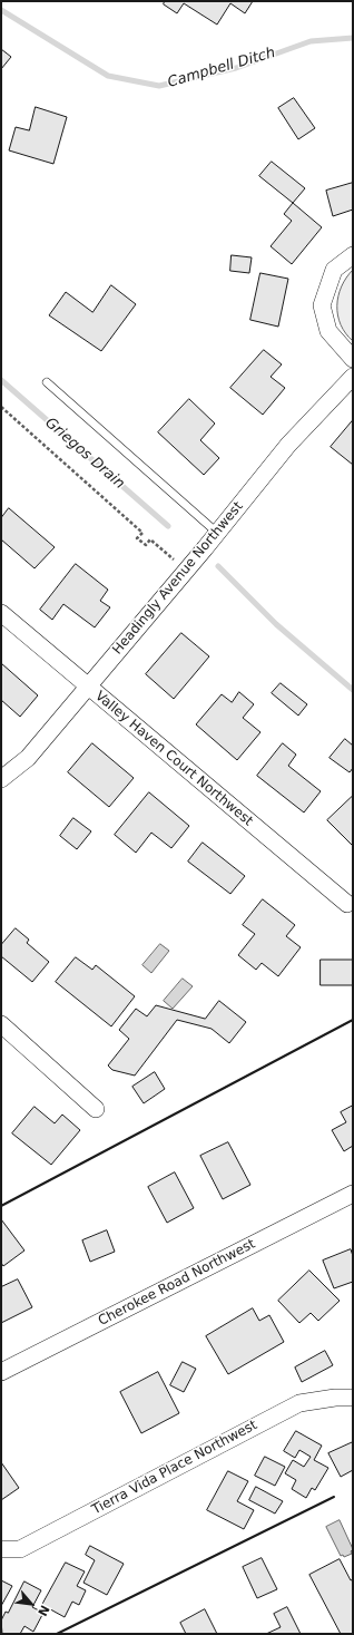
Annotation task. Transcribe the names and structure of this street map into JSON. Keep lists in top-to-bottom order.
{
  "streets": {
    "street": [
      "Headingly Avenue Northwest",
      "Valley Haven Court Northwest",
      "Cherokee Road Northwest",
      "Tierra Vida Place Northwest"
    ]
  },
  "crossings": [
    ["Headingly Avenue Northwest", "Valley Haven Court Northwest"]
  ],
  "water": ["Campbell Ditch", "Griegos Drain"],
  "north": "bottom right"
}
